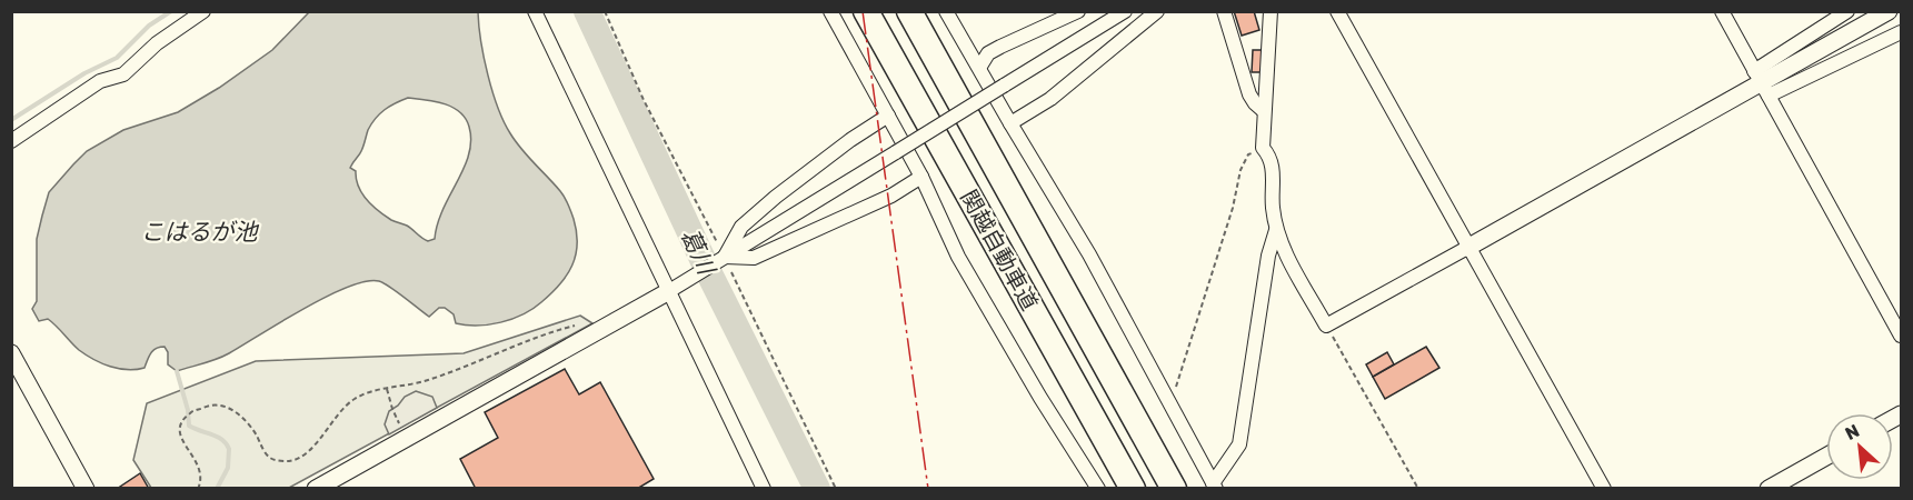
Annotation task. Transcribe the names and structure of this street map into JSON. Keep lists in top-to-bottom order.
{
  "streets": {
    "highway": ["関越自動車道"]
  },
  "water": ["こはるが池", "葛川"],
  "north": "top left"
}
